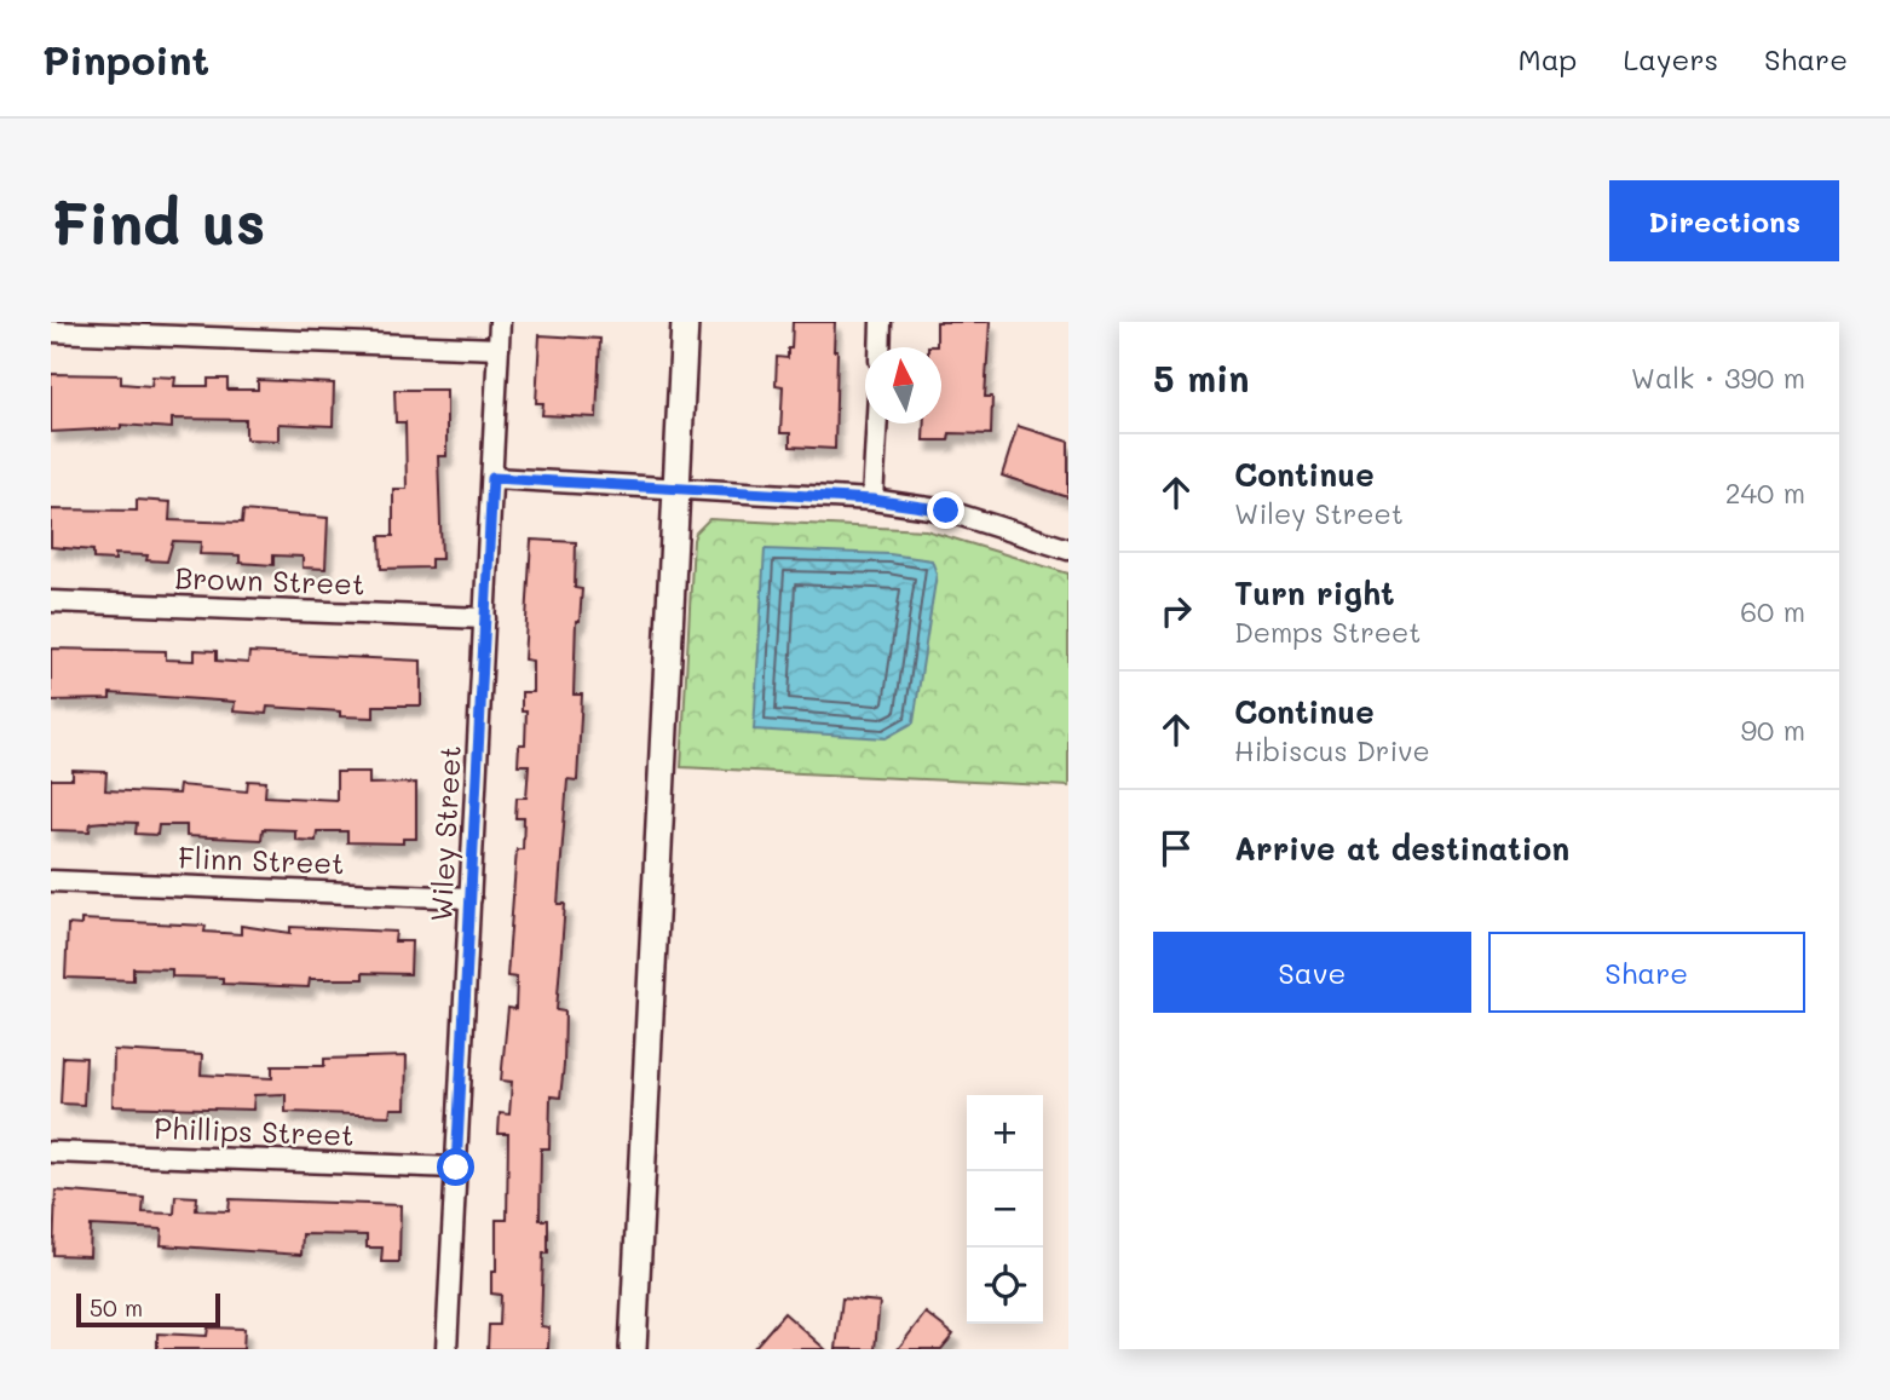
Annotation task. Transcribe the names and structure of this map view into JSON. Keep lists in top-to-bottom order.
{
  "streets": {
    "street": [
      "Brown Street",
      "Wiley Street",
      "Flinn Street",
      "Phillips Street"
    ]
  },
  "crossings": [
    ["Brown Street", "Wiley Street"],
    ["Wiley Street", "Flinn Street"],
    ["Wiley Street", "Phillips Street"]
  ],
  "scale_bar": "50 m",
  "north": "top",
  "page": {
    "header": "Pinpoint",
    "nav": ["Map", "Layers", "Share"],
    "buttons": [
      "Directions",
      ["Save", "Share"]
    ],
    "title": "Find us",
    "heading": ["5 min", "Walk · 390 m"],
    "list": [
      ["Continue", "Wiley Street", "240 m"],
      ["Turn right", "Demps Street", "60 m"],
      ["Continue", "Hibiscus Drive", "90 m"],
      "Arrive at destination"
    ],
    "map_buttons": ["+", "−"],
    "scale": "50 m"
  }
}
